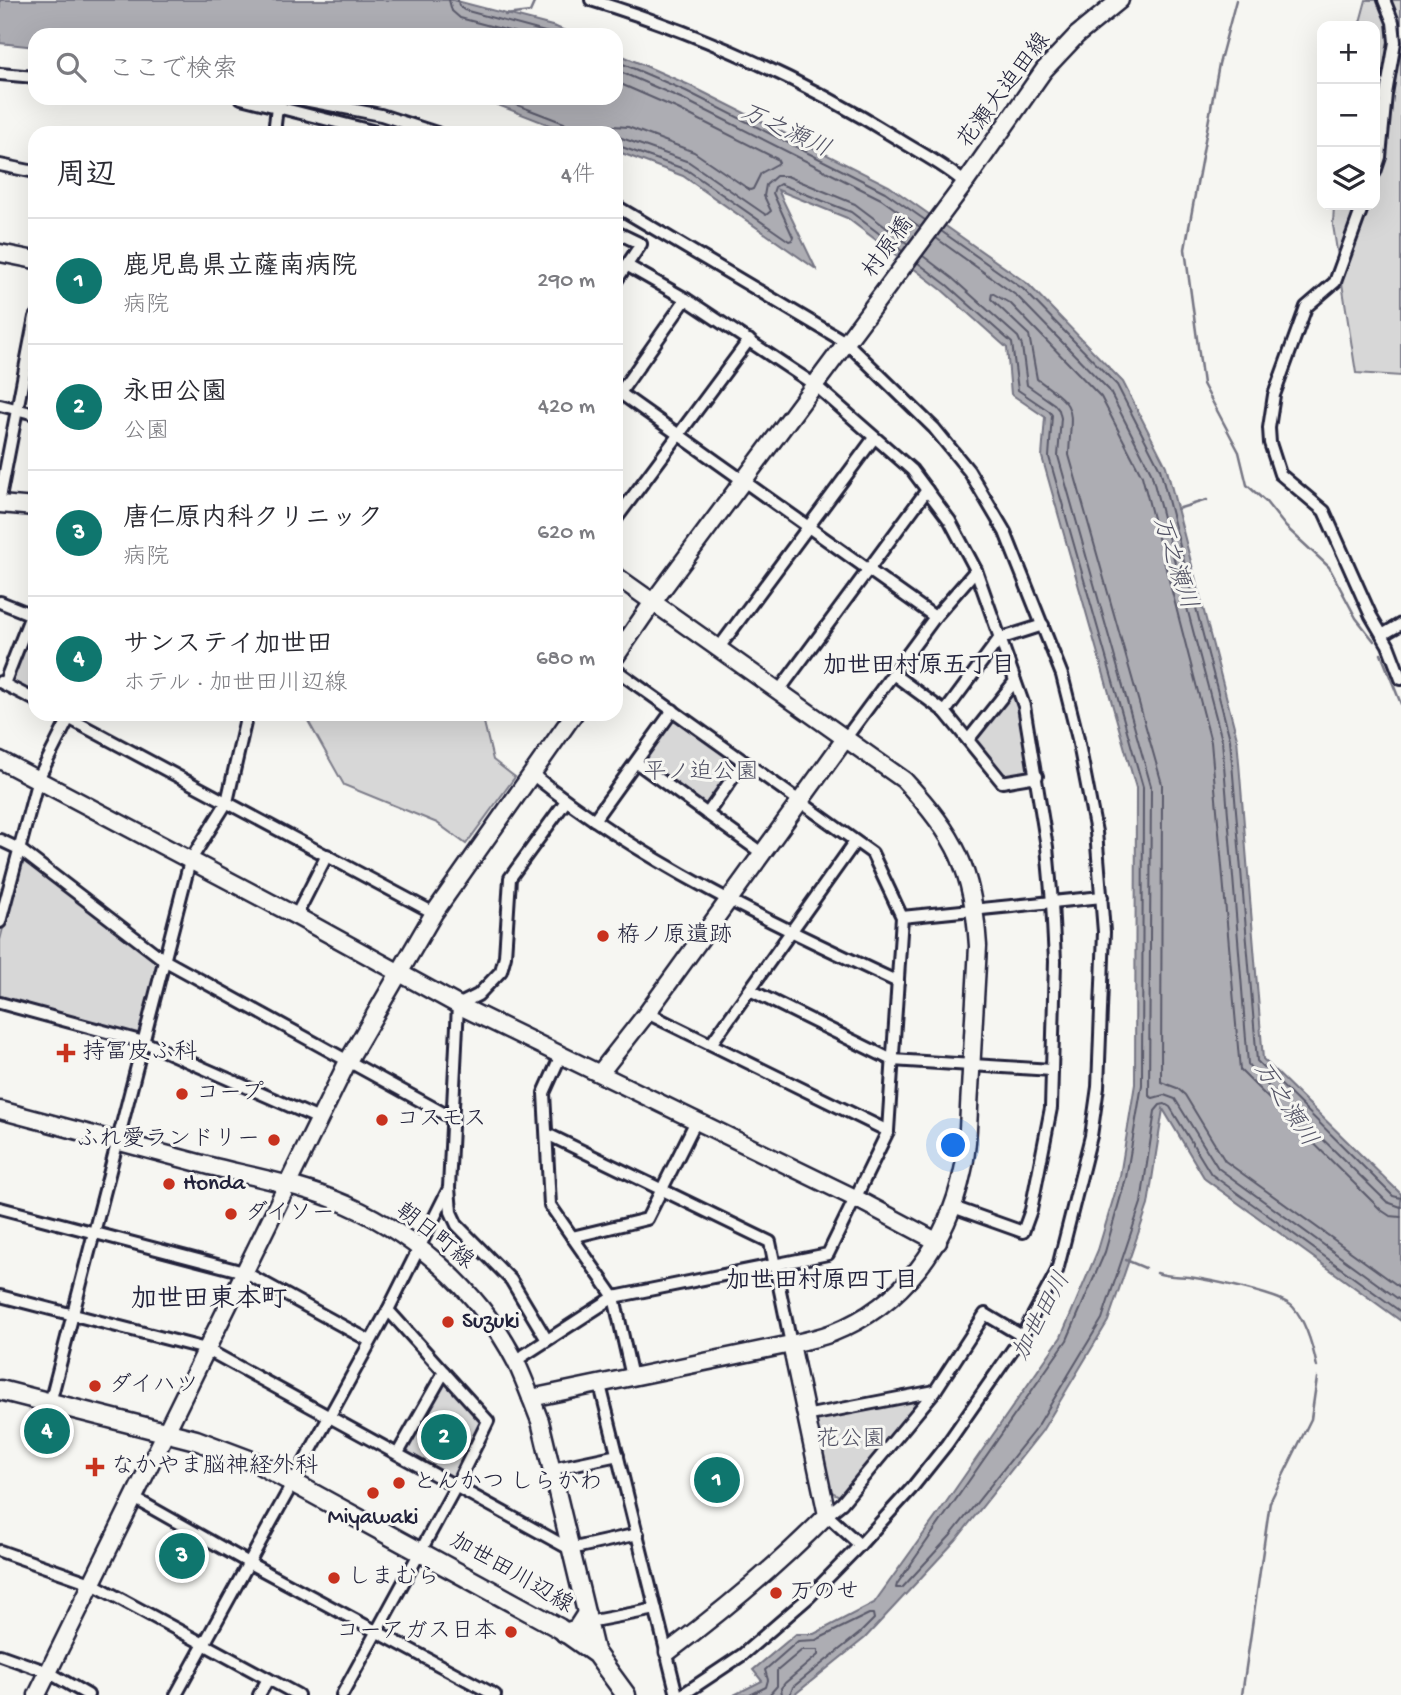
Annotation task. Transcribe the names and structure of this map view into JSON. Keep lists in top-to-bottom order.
{
  "streets": {
    "main road": ["加世田川辺線"],
    "street": ["花瀬大迫田線", "村原橋", "朝日町線"]
  },
  "crossings": [
    ["花瀬大迫田線", "村原橋"],
    ["朝日町線", "加世田川辺線"]
  ],
  "districts": ["加世田村原五丁目", "加世田村原四丁目", "加世田東本町"],
  "water": ["万之瀬川", "加世田川"],
  "parks": ["平ノ迫公園", "花公園"],
  "places": {
    "other": [
      "栫ノ原遺跡",
      "コープ",
      "コスモス",
      "ふれ愛ランドリー",
      "Honda",
      "ダイソー",
      "Suzuki",
      "ダイハツ",
      "とんかつ しらかわ",
      "Miyawaki",
      "しまむら",
      "万のせ",
      "コーアガス日本"
    ],
    "health": ["持冨皮ふ科", "なかやま脳神経外科"]
  },
  "page": {
    "map_buttons": ["+", "−"],
    "search": "ここで検索",
    "heading": ["周辺", "4件"],
    "list": [
      {
        "mark": "1",
        "name": "鹿児島県立薩南病院",
        "note": "病院",
        "value": "290 m"
      },
      {
        "mark": "2",
        "name": "永田公園",
        "note": "公園",
        "value": "420 m"
      },
      {
        "mark": "3",
        "name": "唐仁原内科クリニック",
        "note": "病院",
        "value": "620 m"
      },
      {
        "mark": "4",
        "name": "サンステイ加世田",
        "note": "ホテル · 加世田川辺線",
        "value": "680 m"
      }
    ],
    "pins": [
      "4",
      "2",
      "1",
      "3"
    ]
  }
}
